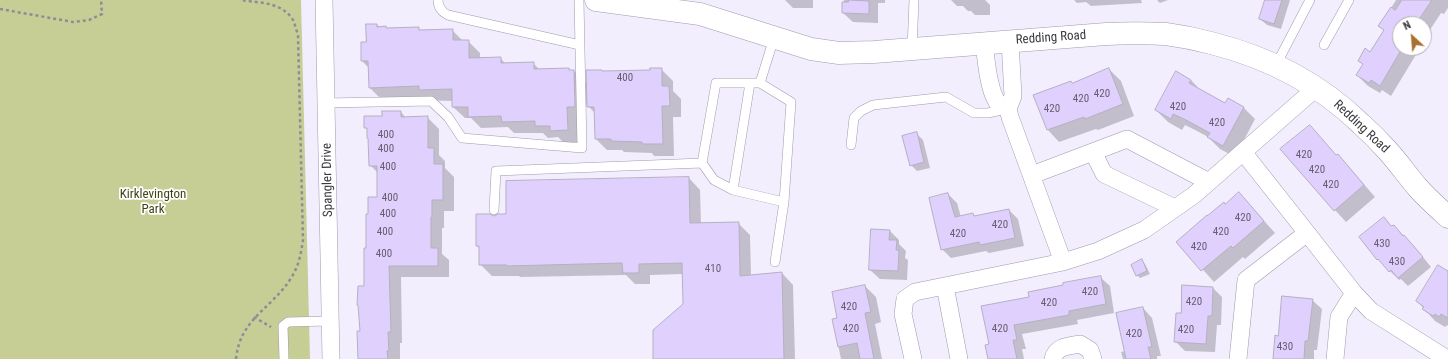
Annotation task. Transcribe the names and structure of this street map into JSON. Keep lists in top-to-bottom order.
{
  "streets": {
    "street": ["Redding Road", "Spangler Drive"]
  },
  "parks": ["Kirklevington Park"],
  "house_numbers": [
    "400",
    "420",
    "420",
    "420",
    "420",
    "420",
    "400",
    "400",
    "420",
    "400",
    "420",
    "420",
    "400",
    "400",
    "420",
    "420",
    "400",
    "420",
    "420",
    "430",
    "420",
    "400",
    "430",
    "410",
    "420",
    "420",
    "420",
    "420",
    "420",
    "420",
    "420",
    "420",
    "430"
  ],
  "north": "top left"
}
